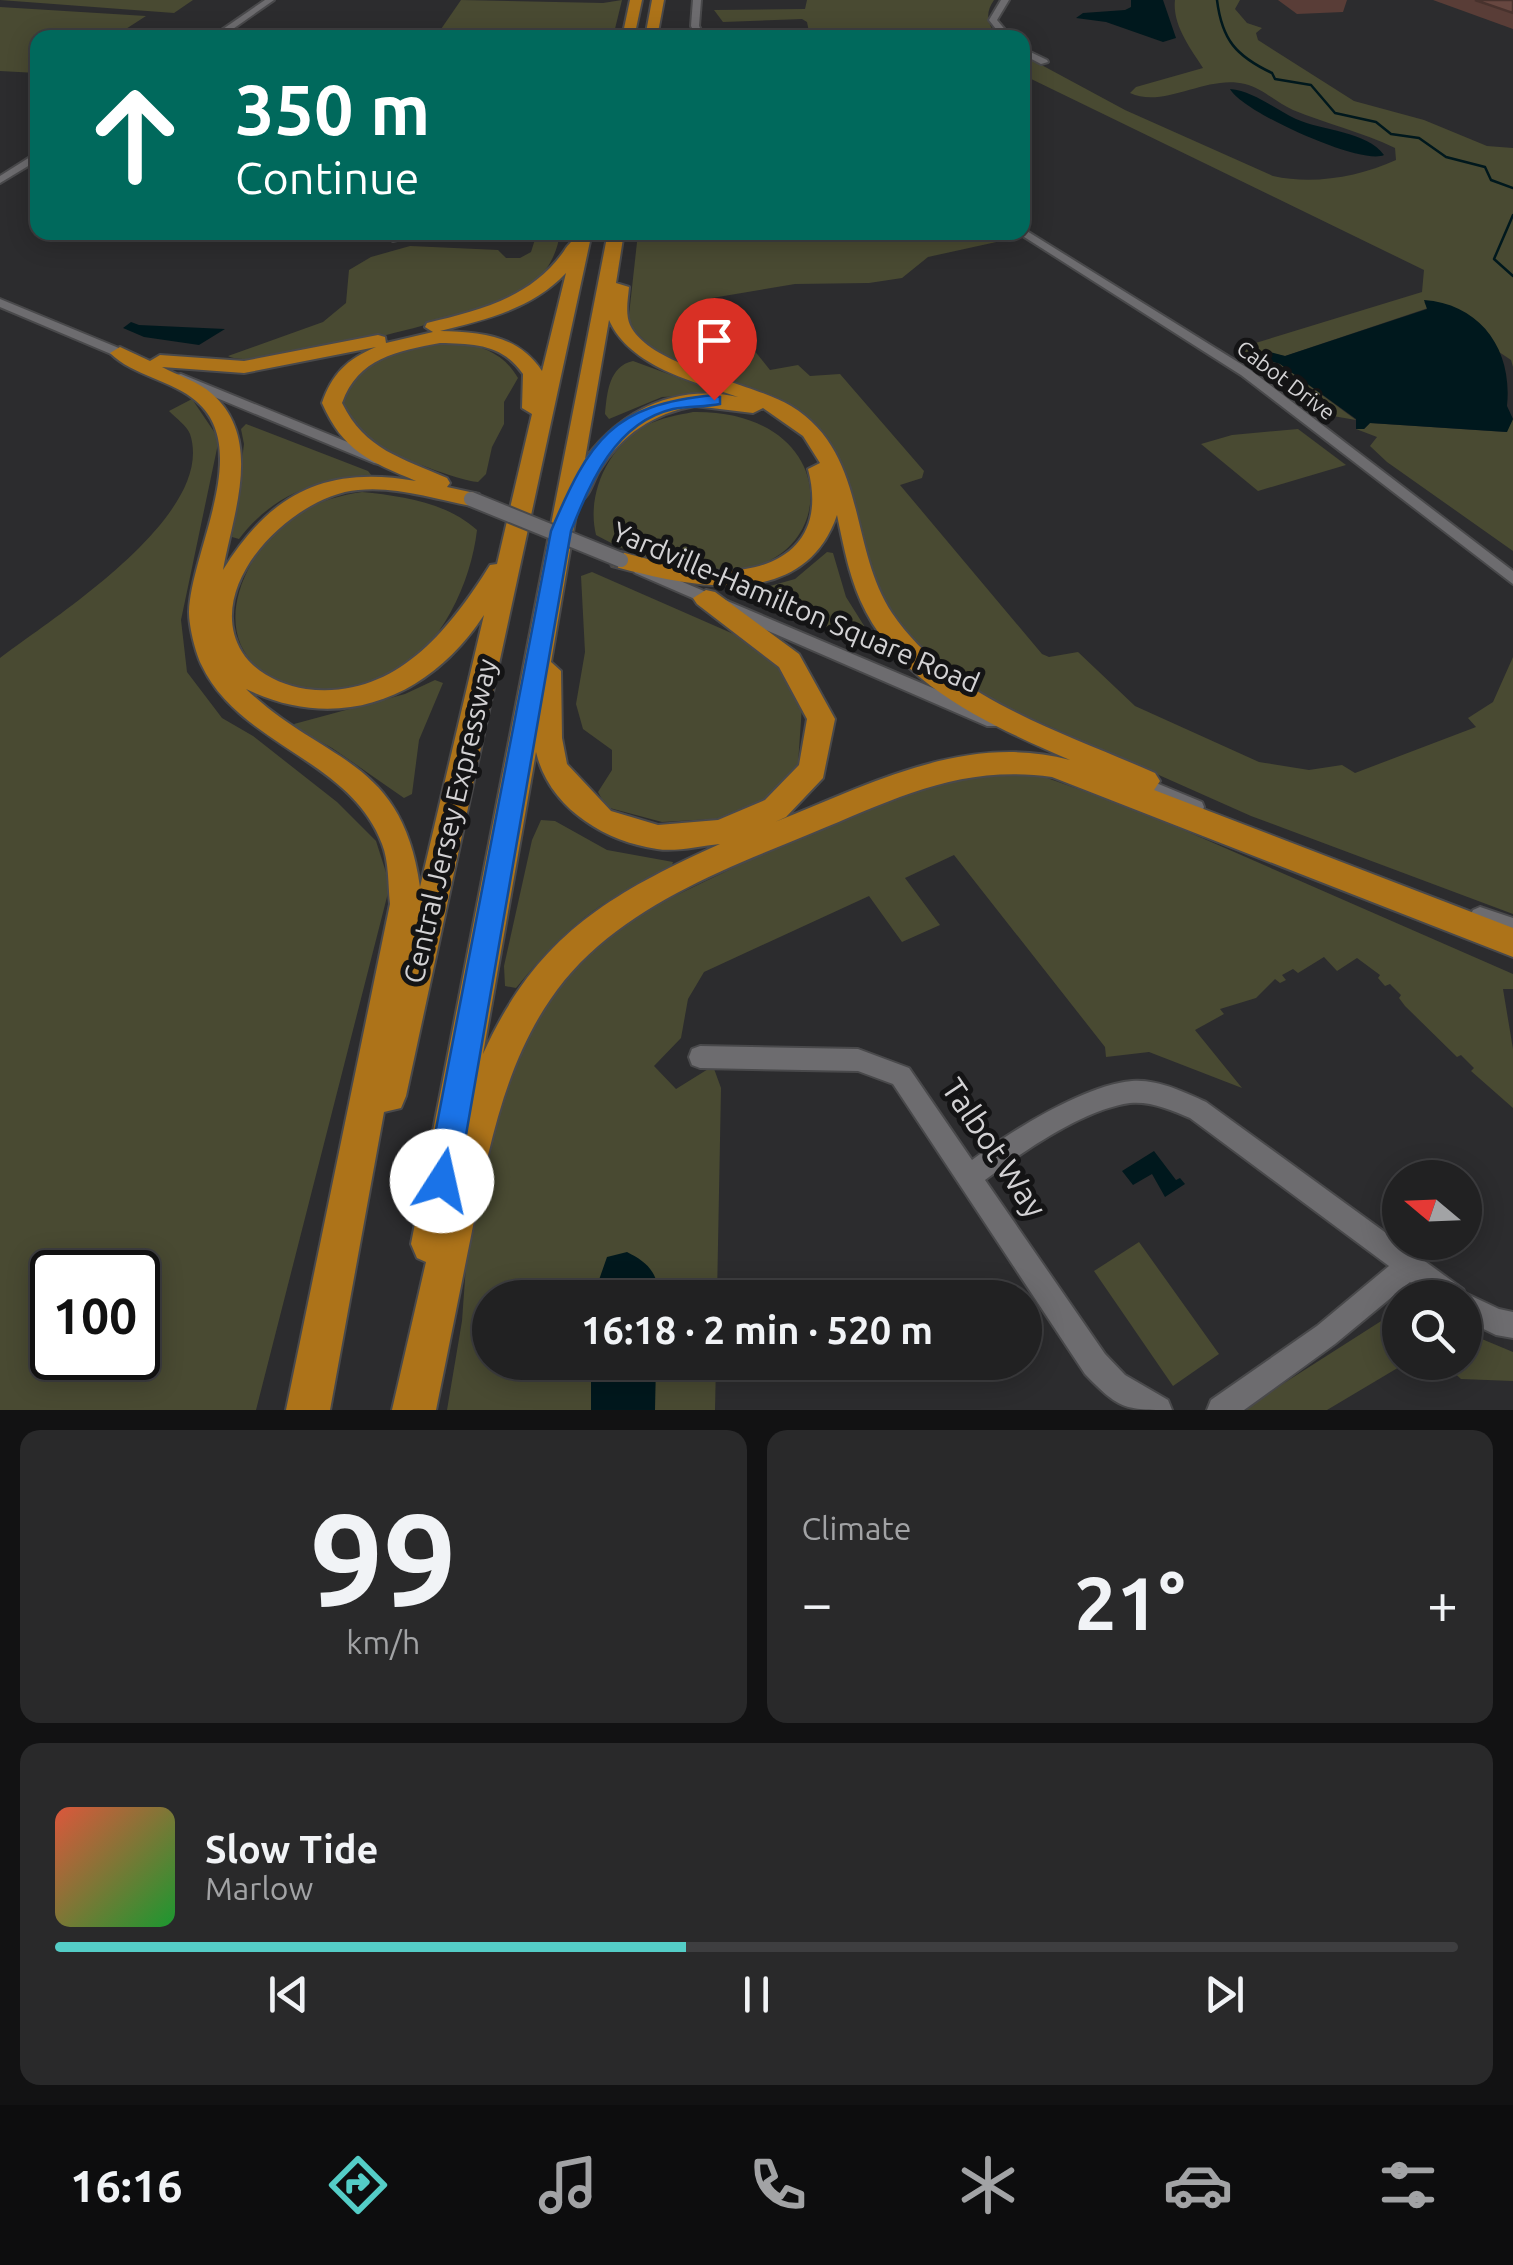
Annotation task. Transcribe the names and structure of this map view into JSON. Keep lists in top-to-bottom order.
{
  "streets": {
    "highway": ["Central Jersey Expressway"],
    "street": ["Cabot Drive", "Yardville-Hamilton Square Road", "Talbot Way"]
  },
  "north": "left",
  "page": {
    "turn": ["350 m", "Continue"],
    "limit": "100",
    "trip": "16:18 · 2 min · 520 m",
    "tile": [
      ["99", "km/h"],
      "Climate"
    ],
    "heat": ["−", "21°", "+"],
    "song": ["Slow Tide", "Marlow"],
    "tabs": "16:16"
  }
}
